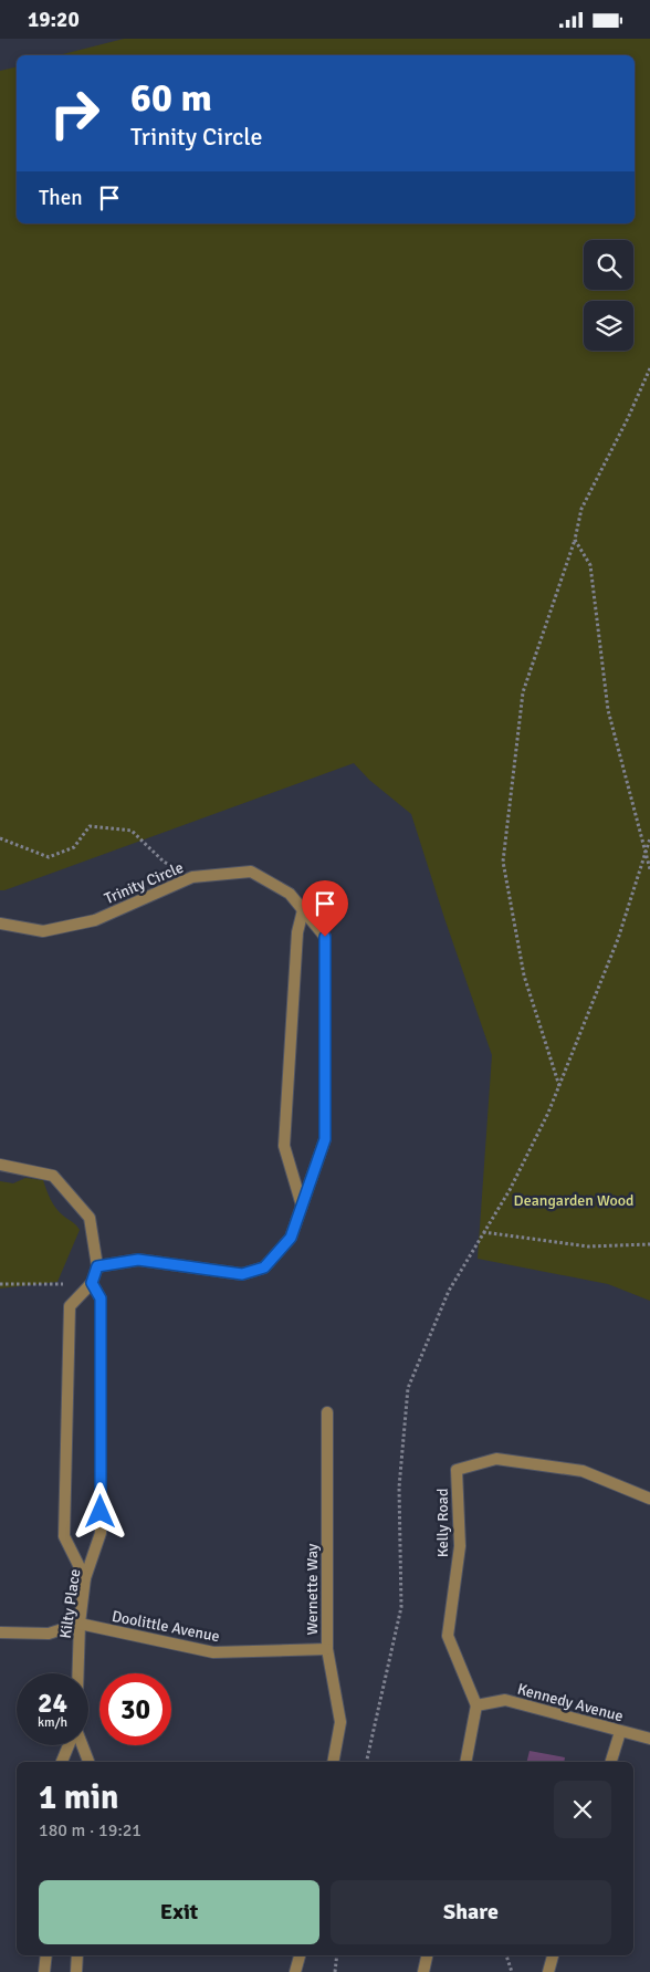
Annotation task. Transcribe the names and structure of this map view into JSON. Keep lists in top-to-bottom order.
{
  "streets": {
    "street": [
      "Trinity Circle",
      "Kelly Road",
      "Wernette Way",
      "Kilty Place",
      "Doolittle Avenue",
      "Kennedy Avenue"
    ]
  },
  "crossings": [
    ["Kelly Road", "Kennedy Avenue"],
    ["Wernette Way", "Doolittle Avenue"],
    ["Kilty Place", "Doolittle Avenue"]
  ],
  "parks": ["Deangarden Wood"],
  "page": {
    "status": "19:20",
    "turn": ["60 m", "Trinity Circle"],
    "then": "Then",
    "speed": "24 km/h",
    "limit": "30",
    "heading": ["1 min", "180 m · 19:21"],
    "buttons": ["Exit", "Share"]
  }
}
